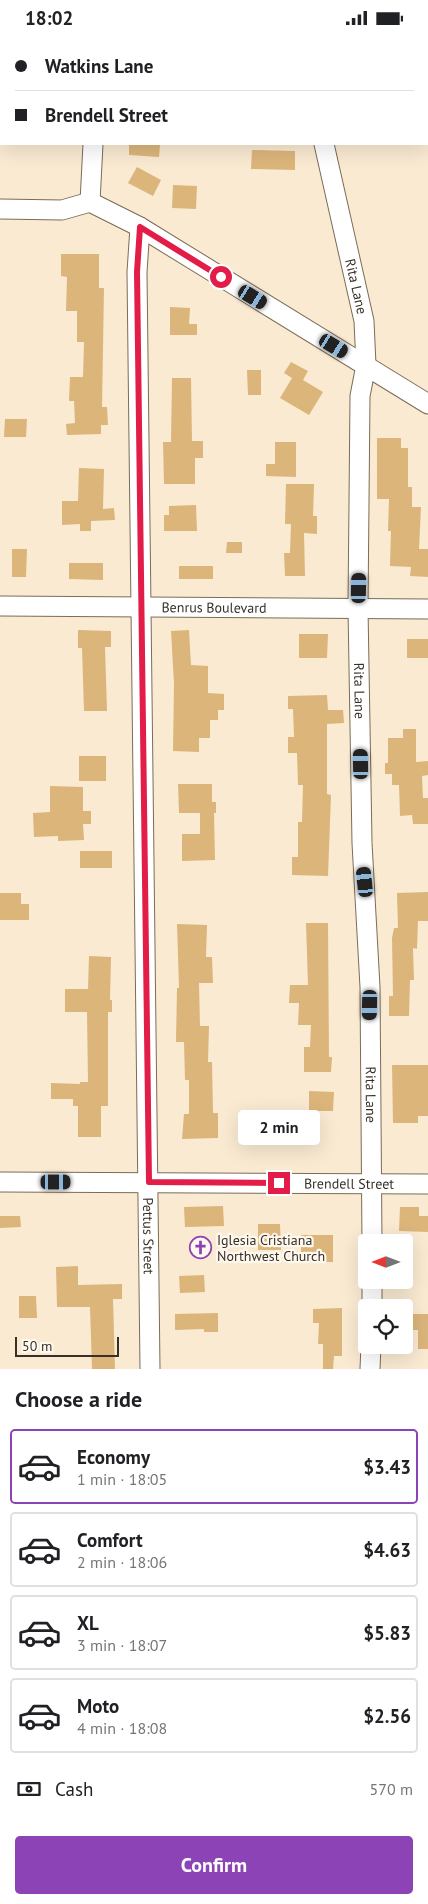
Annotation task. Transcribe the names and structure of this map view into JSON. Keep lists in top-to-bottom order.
{
  "streets": {
    "street": [
      "Rita Lane",
      "Benrus Boulevard",
      "Brendell Street",
      "Pettus Street"
    ]
  },
  "crossings": [
    ["Rita Lane", "Benrus Boulevard"],
    ["Rita Lane", "Brendell Street"],
    ["Benrus Boulevard", "Pettus Street"],
    ["Brendell Street", "Pettus Street"]
  ],
  "places": {
    "church": ["Iglesia Cristiana Northwest Church"]
  },
  "scale_bar": "50 m",
  "north": "left",
  "page": {
    "status": "18:02",
    "banner": ["Watkins Lane", "Brendell Street"],
    "bubble": "2 min",
    "scale": "50 m",
    "heading": "Choose a ride",
    "list": [
      {
        "name": "Economy",
        "note": "1 min · 18:05",
        "value": "$3.43"
      },
      {
        "name": "Comfort",
        "note": "2 min · 18:06",
        "value": "$4.63"
      },
      {
        "name": "XL",
        "note": "3 min · 18:07",
        "value": "$5.83"
      },
      {
        "name": "Moto",
        "note": "4 min · 18:08",
        "value": "$2.56"
      }
    ],
    "pay": ["Cash", "570 m"],
    "buttons": "Confirm"
  }
}
